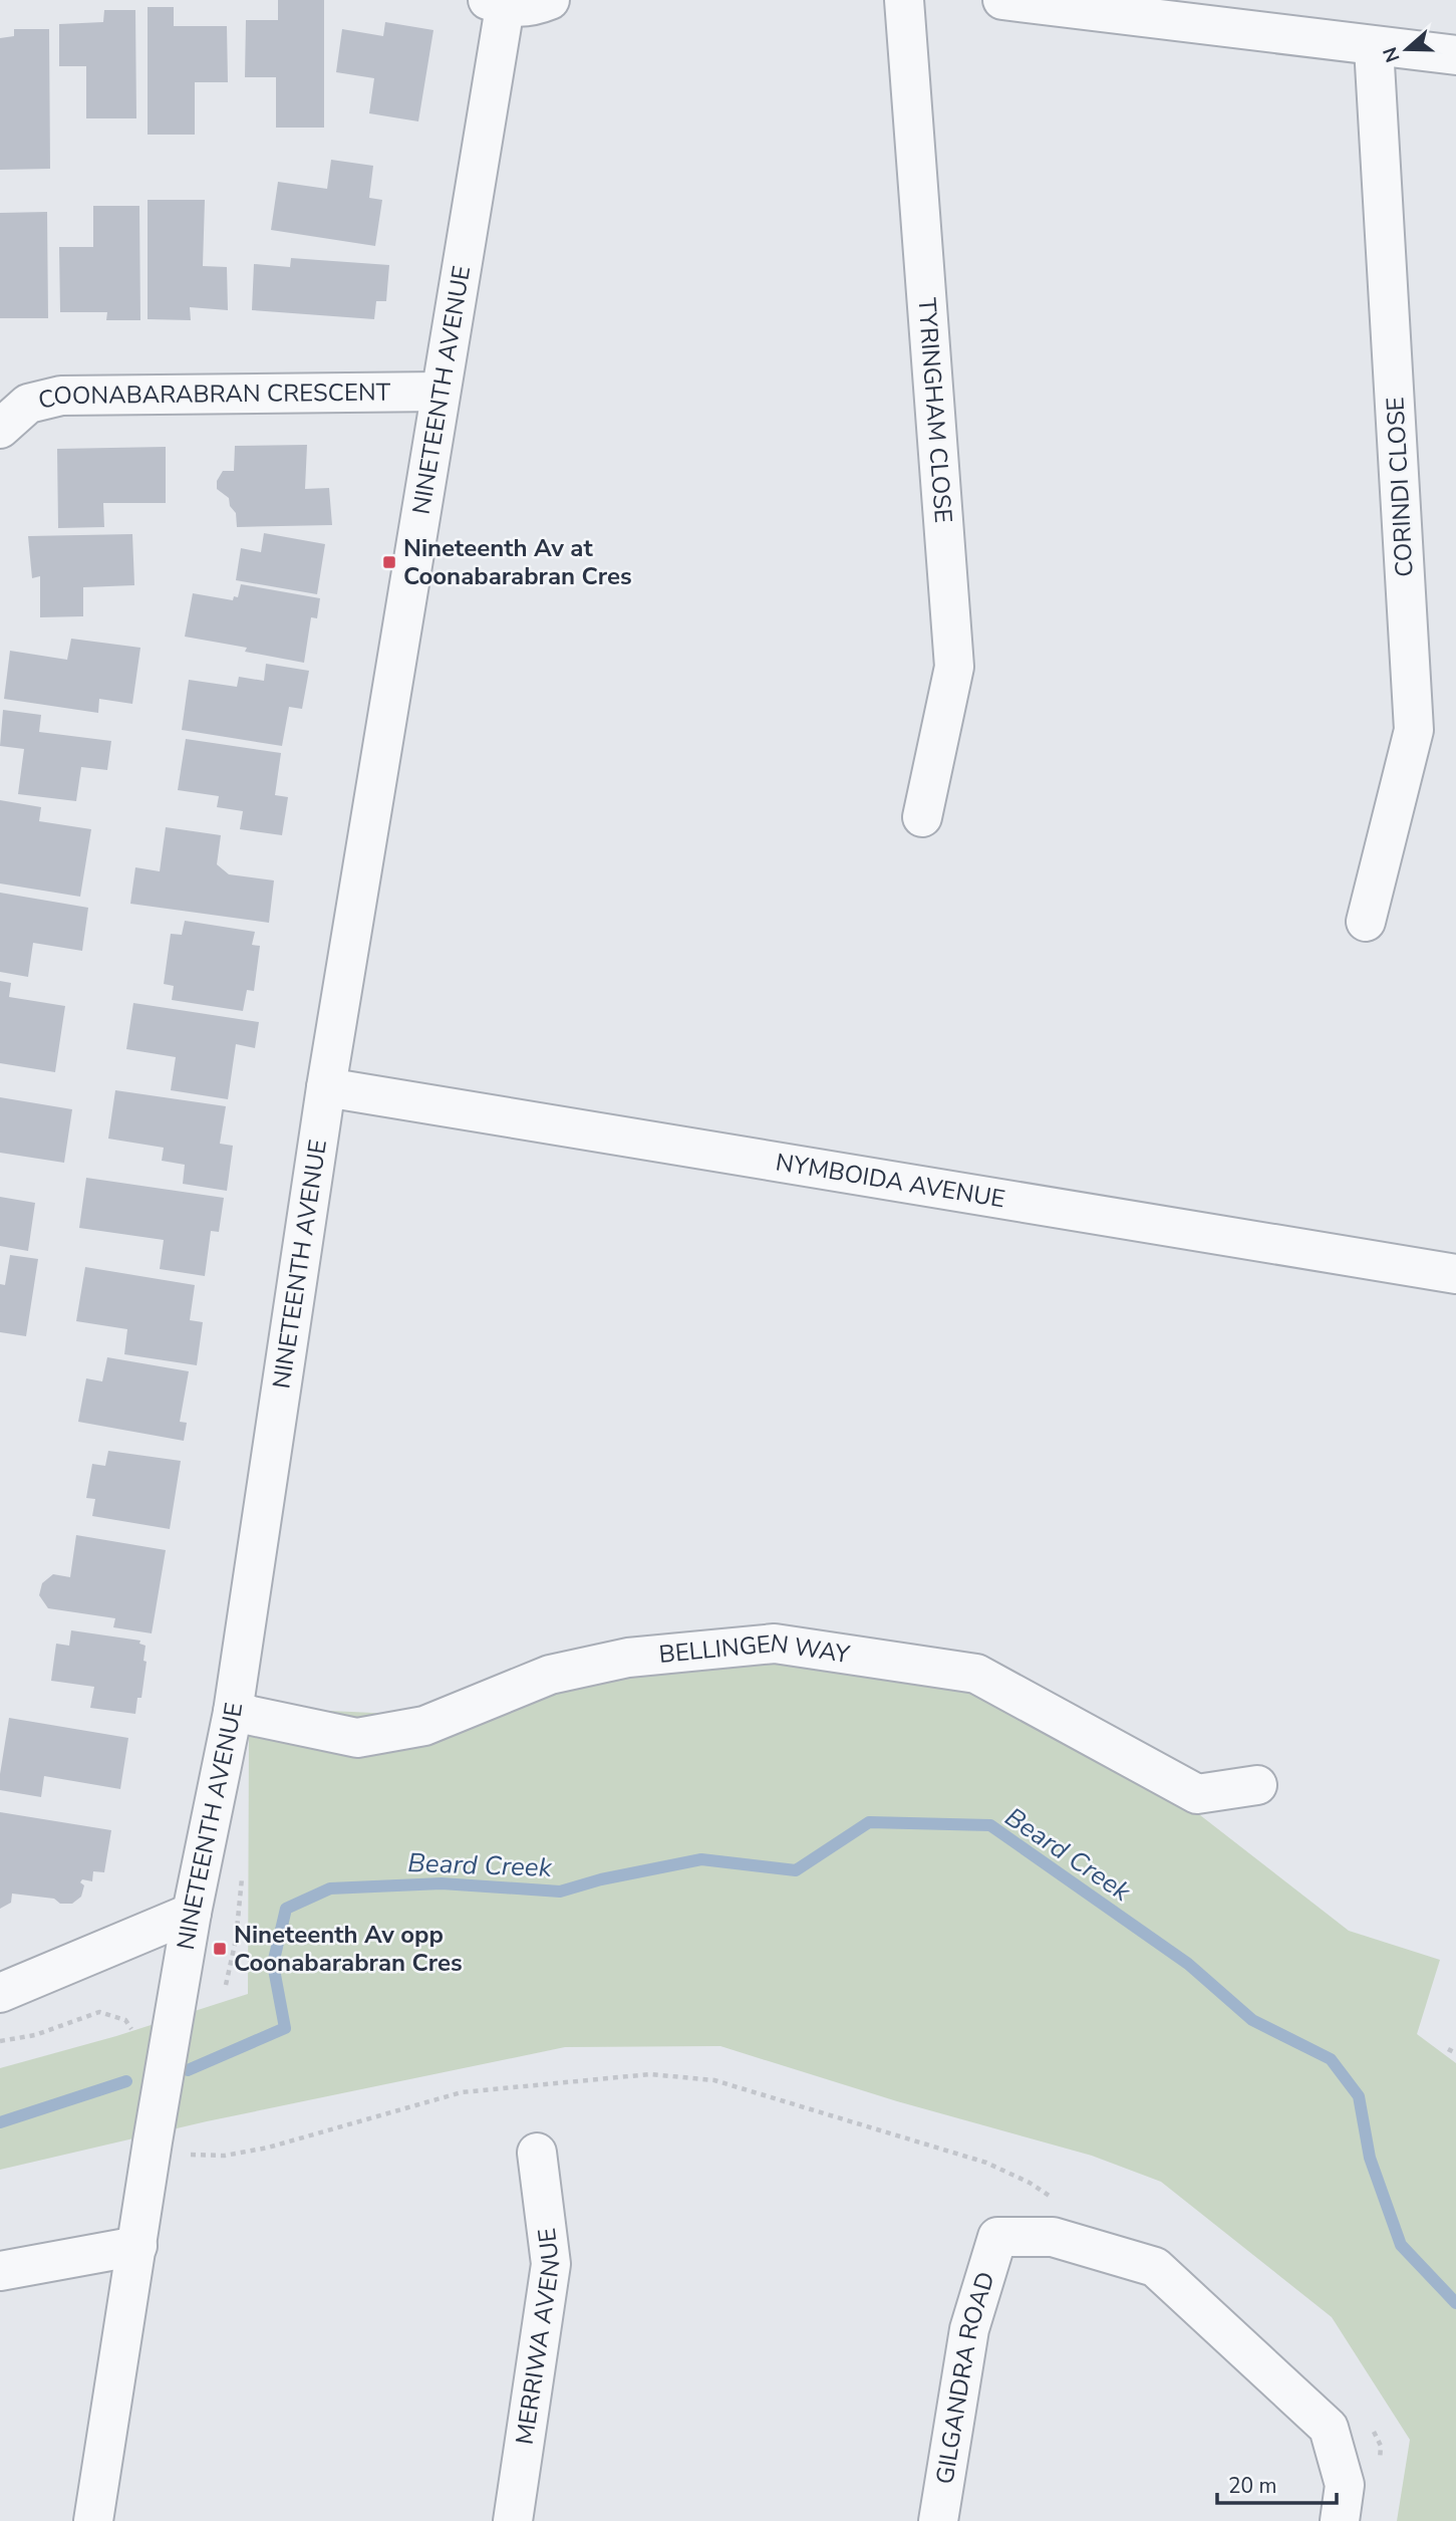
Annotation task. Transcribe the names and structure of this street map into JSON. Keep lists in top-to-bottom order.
{
  "streets": {
    "street": [
      "NINETEENTH AVENUE",
      "COONABARABRAN CRESCENT",
      "TYRINGHAM CLOSE",
      "CORINDI CLOSE",
      "NYMBOIDA AVENUE",
      "BELLINGEN WAY",
      "MERRIWA AVENUE",
      "GILGANDRA ROAD"
    ]
  },
  "crossings": [
    ["NINETEENTH AVENUE", "COONABARABRAN CRESCENT"],
    ["NINETEENTH AVENUE", "NYMBOIDA AVENUE"],
    ["NINETEENTH AVENUE", "BELLINGEN WAY"]
  ],
  "water": ["Beard Creek"],
  "places": {
    "transit": ["Nineteenth Av at Coonabarabran Cres", "Nineteenth Av opp Coonabarabran Cres"]
  },
  "scale_bar": "20 m",
  "north": "left"
}
